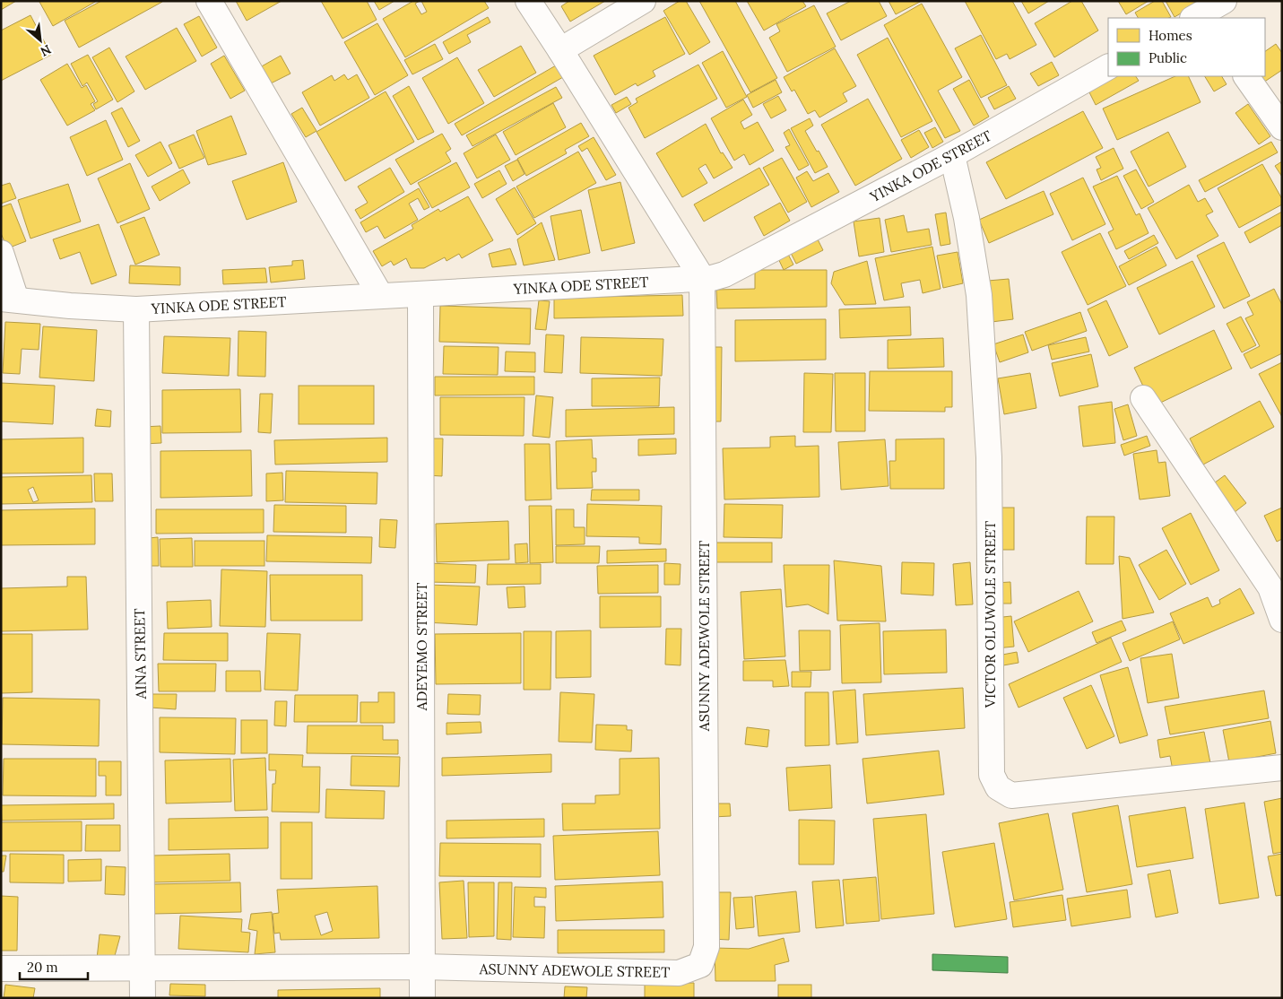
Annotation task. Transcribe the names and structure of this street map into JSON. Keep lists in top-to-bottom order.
{
  "streets": {
    "street": [
      "YINKA ODE STREET",
      "VICTOR OLUWOLE STREET",
      "ASUNNY ADEWOLE STREET",
      "ADEYEMO STREET",
      "AINA STREET"
    ]
  },
  "crossings": [
    ["YINKA ODE STREET", "VICTOR OLUWOLE STREET"],
    ["YINKA ODE STREET", "ASUNNY ADEWOLE STREET"],
    ["YINKA ODE STREET", "ADEYEMO STREET"],
    ["YINKA ODE STREET", "AINA STREET"],
    ["ASUNNY ADEWOLE STREET", "ADEYEMO STREET"],
    ["ASUNNY ADEWOLE STREET", "AINA STREET"]
  ],
  "legend": ["Homes", "Public"],
  "scale_bar": "20 m",
  "north": "bottom right"
}
